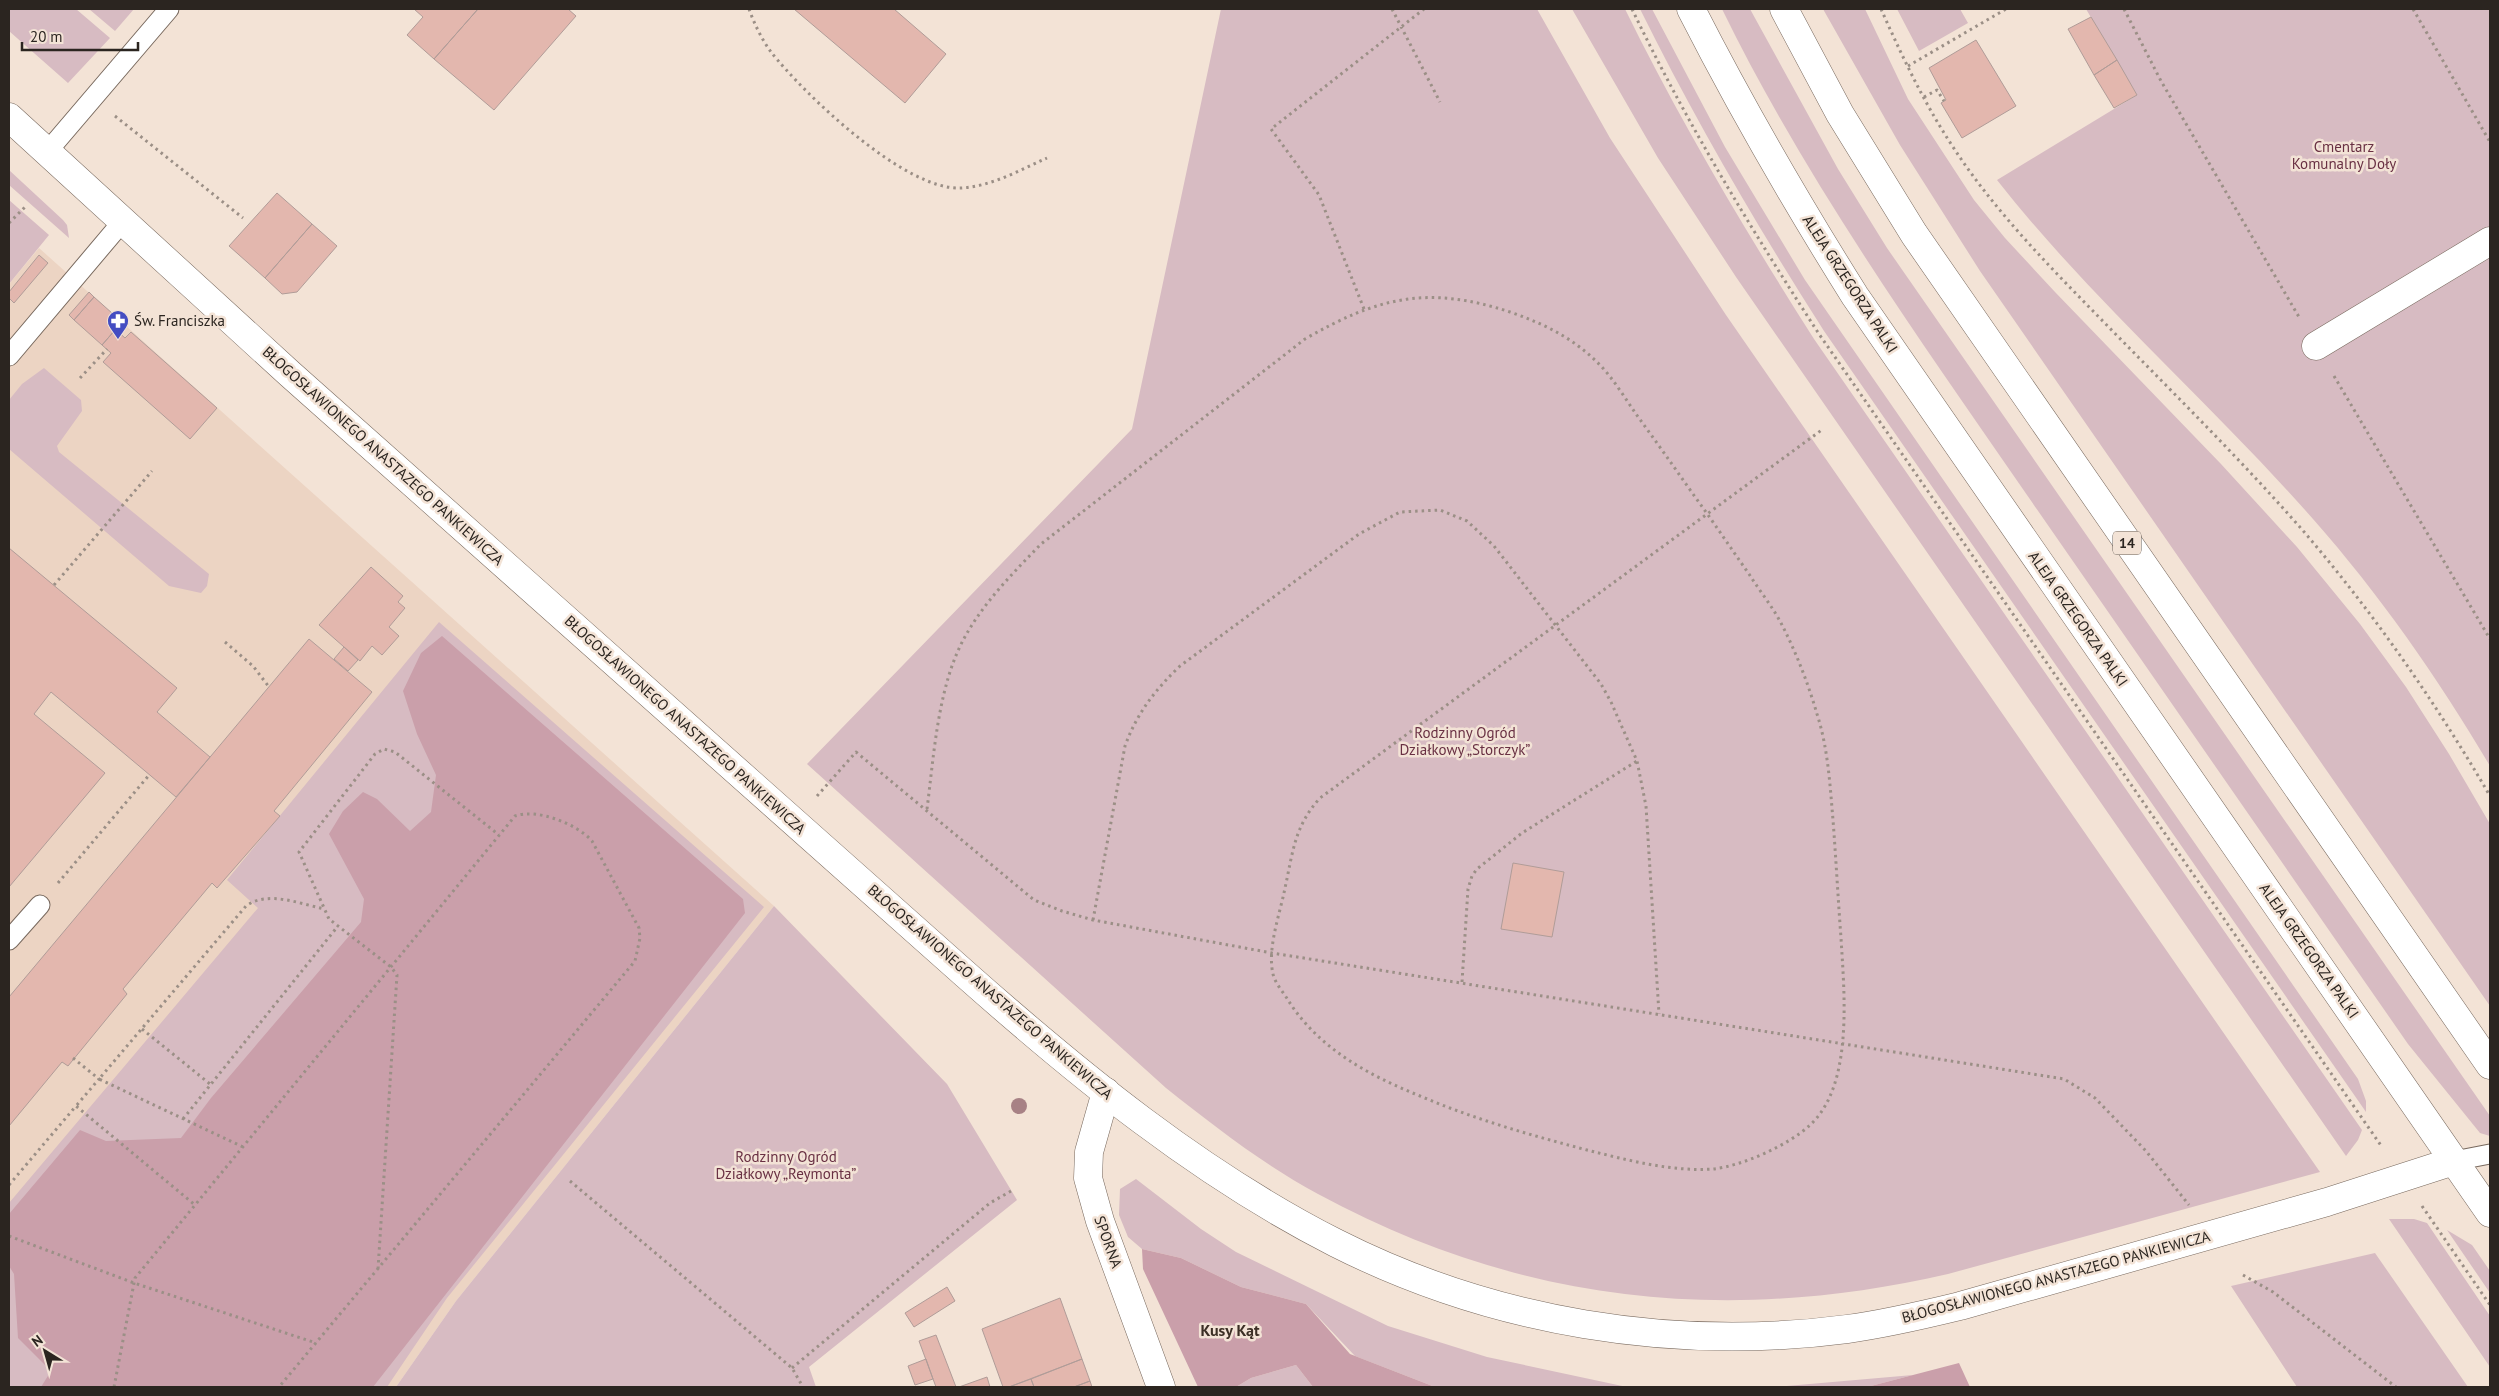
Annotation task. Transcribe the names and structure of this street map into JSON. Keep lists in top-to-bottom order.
{
  "streets": {
    "street": [
      "ALEJA GRZEGORZA PALKI",
      "BŁOGOSŁAWIONEGO ANASTAZEGO PANKIEWICZA",
      "14",
      "SPORNA"
    ]
  },
  "crossings": [
    ["ALEJA GRZEGORZA PALKI", "BŁOGOSŁAWIONEGO ANASTAZEGO PANKIEWICZA"],
    ["BŁOGOSŁAWIONEGO ANASTAZEGO PANKIEWICZA", "SPORNA"]
  ],
  "districts": ["Kusy Kąt"],
  "parks": ["Cmentarz Komunalny Doły", "Rodzinny Ogród Działkowy „Storczyk”", "Rodzinny Ogród Działkowy „Reymonta”"],
  "places": {
    "pharmacy": ["Św. Franciszka"]
  },
  "scale_bar": "20 m",
  "north": "top left"
}
